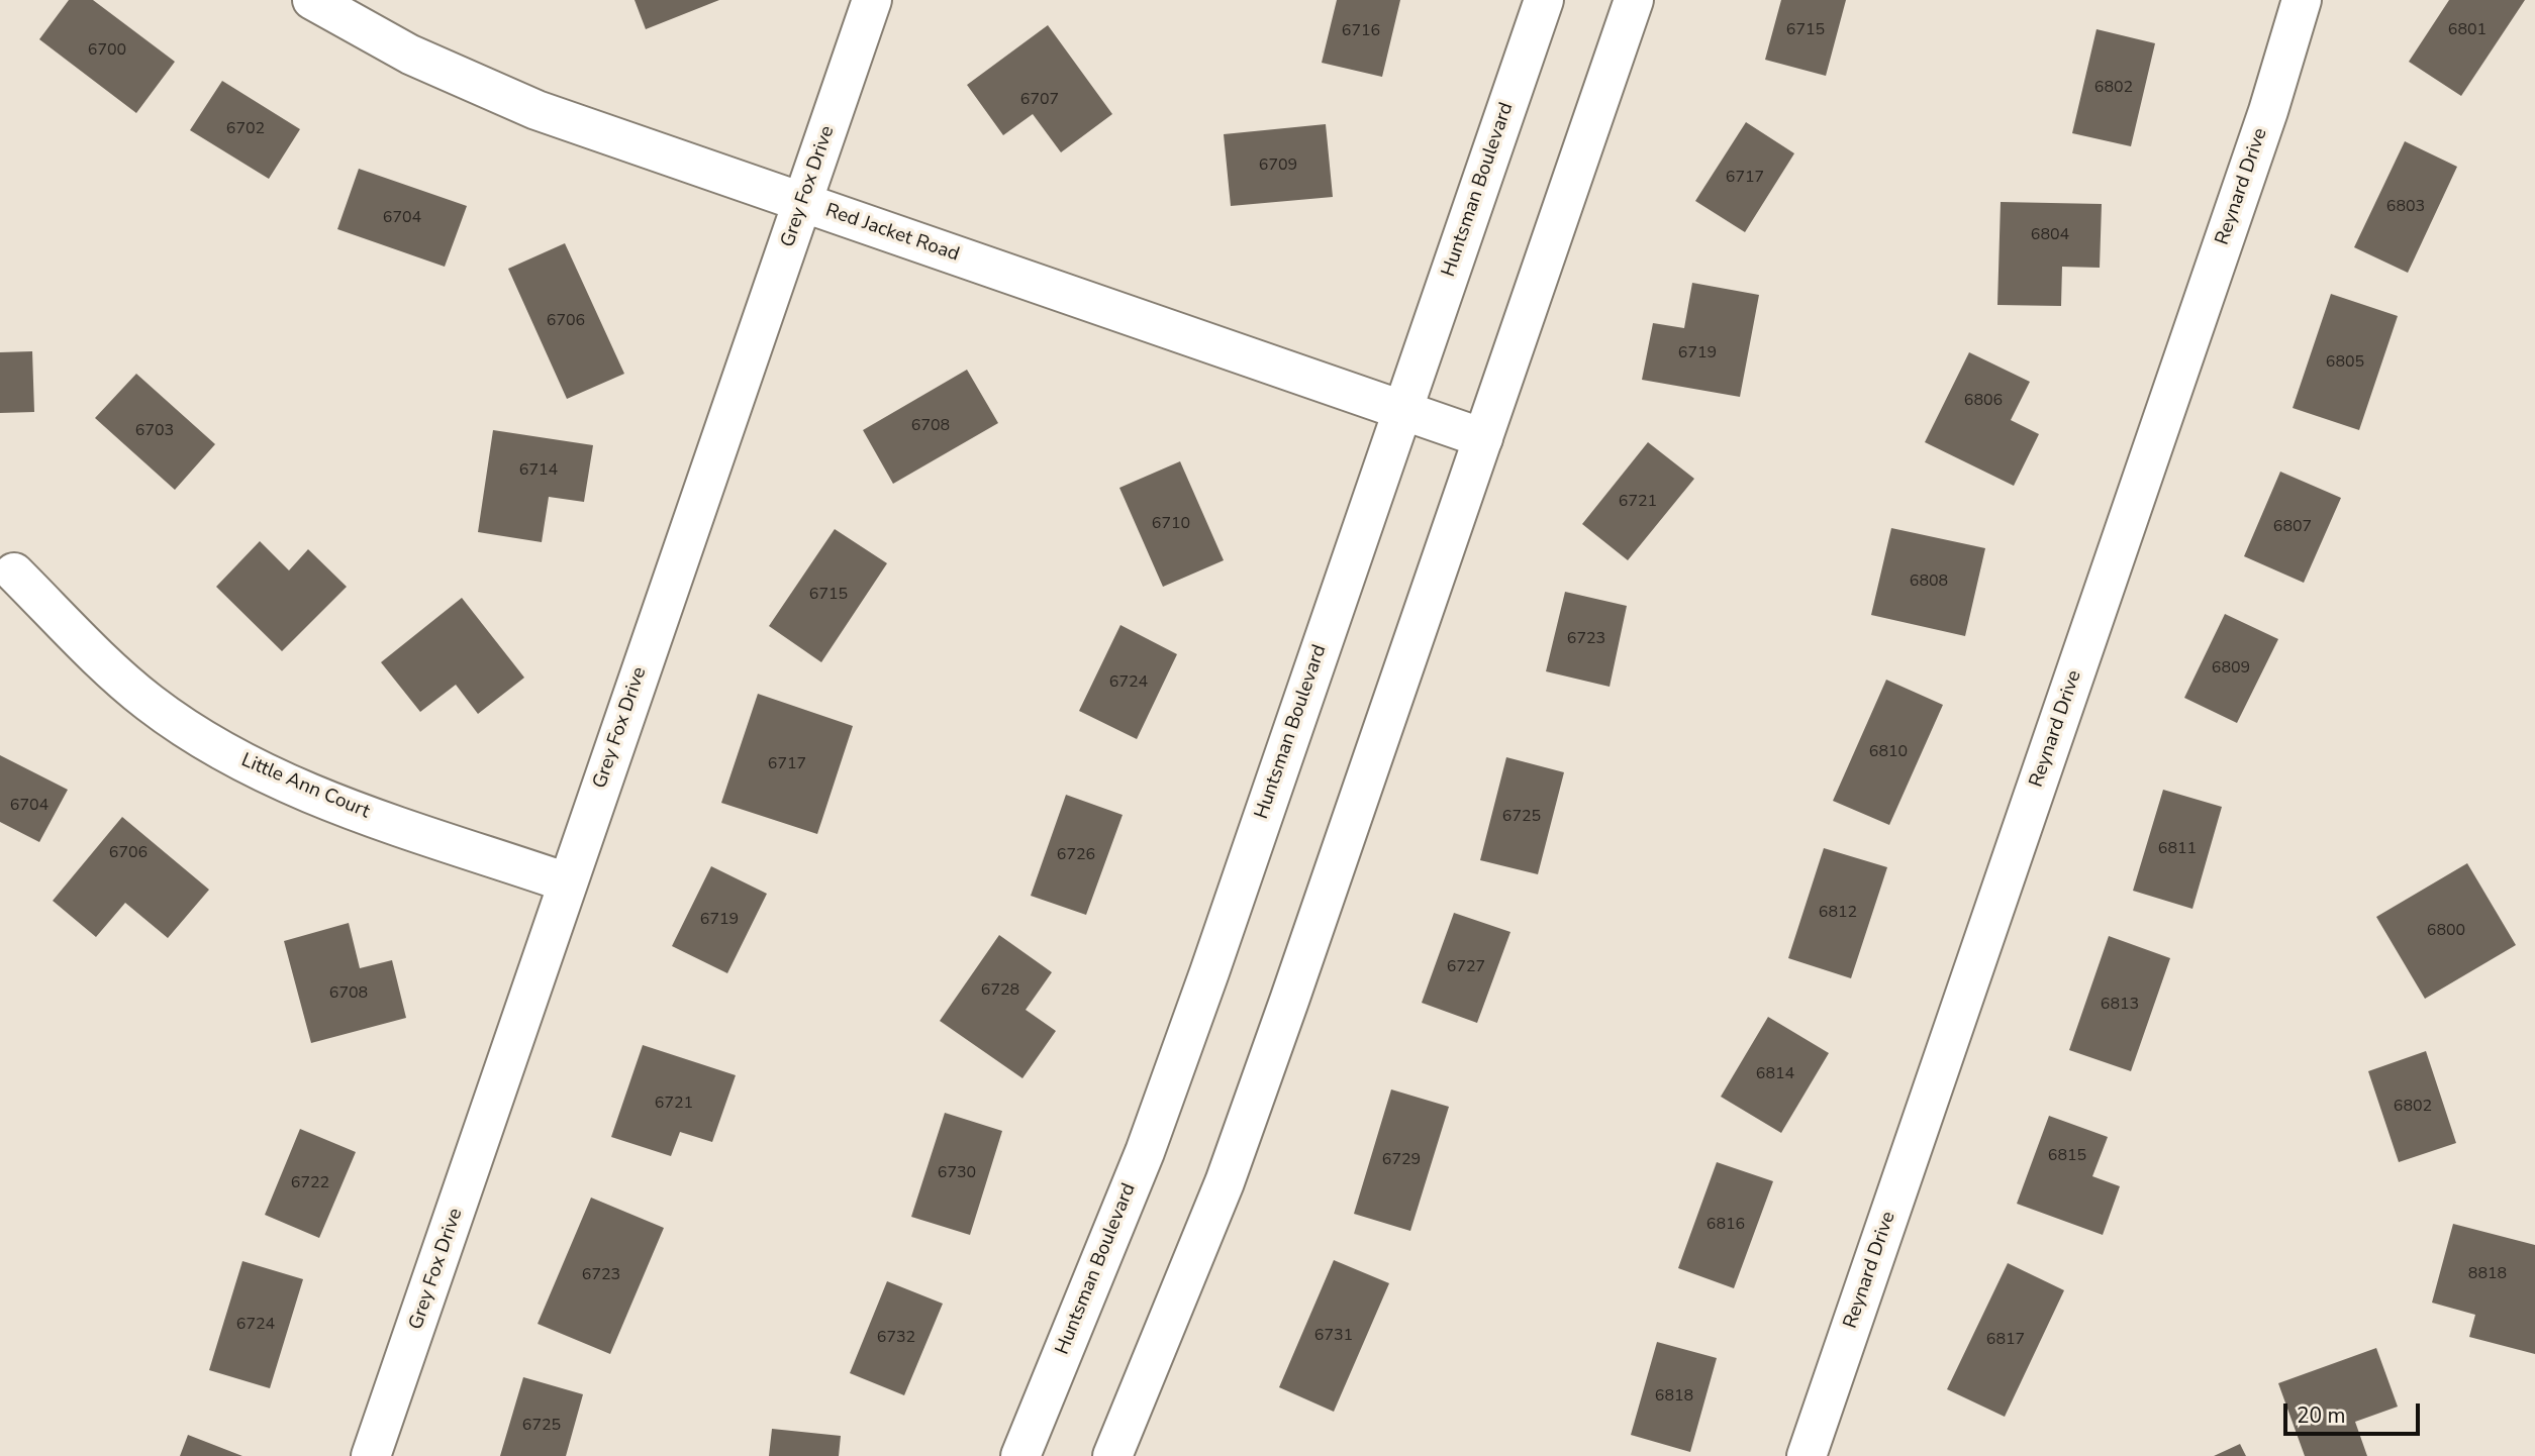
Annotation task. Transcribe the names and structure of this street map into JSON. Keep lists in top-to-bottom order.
{
  "streets": {
    "street": [
      "Grey Fox Drive",
      "Reynard Drive",
      "Huntsman Boulevard",
      "Red Jacket Road",
      "Little Ann Court"
    ]
  },
  "crossings": [
    ["Grey Fox Drive", "Red Jacket Road"],
    ["Grey Fox Drive", "Little Ann Court"],
    ["Huntsman Boulevard", "Red Jacket Road"]
  ],
  "house_numbers": [
    "6715",
    "6801",
    "6716",
    "6700",
    "6802",
    "6707",
    "6702",
    "6709",
    "6717",
    "6803",
    "6704",
    "6804",
    "6706",
    "6719",
    "6805",
    "6806",
    "6708",
    "6703",
    "6714",
    "6721",
    "6710",
    "6807",
    "6808",
    "6715",
    "6723",
    "6809",
    "6724",
    "6810",
    "6717",
    "6704",
    "6725",
    "6811",
    "6706",
    "6726",
    "6812",
    "6719",
    "6800",
    "6727",
    "6728",
    "6708",
    "6813",
    "6814",
    "6721",
    "6802",
    "6815",
    "6729",
    "6730",
    "6722",
    "6816",
    "8818",
    "6723",
    "6724",
    "6731",
    "6732",
    "6817",
    "6818",
    "6725"
  ],
  "scale_bar": "20 m"
}
